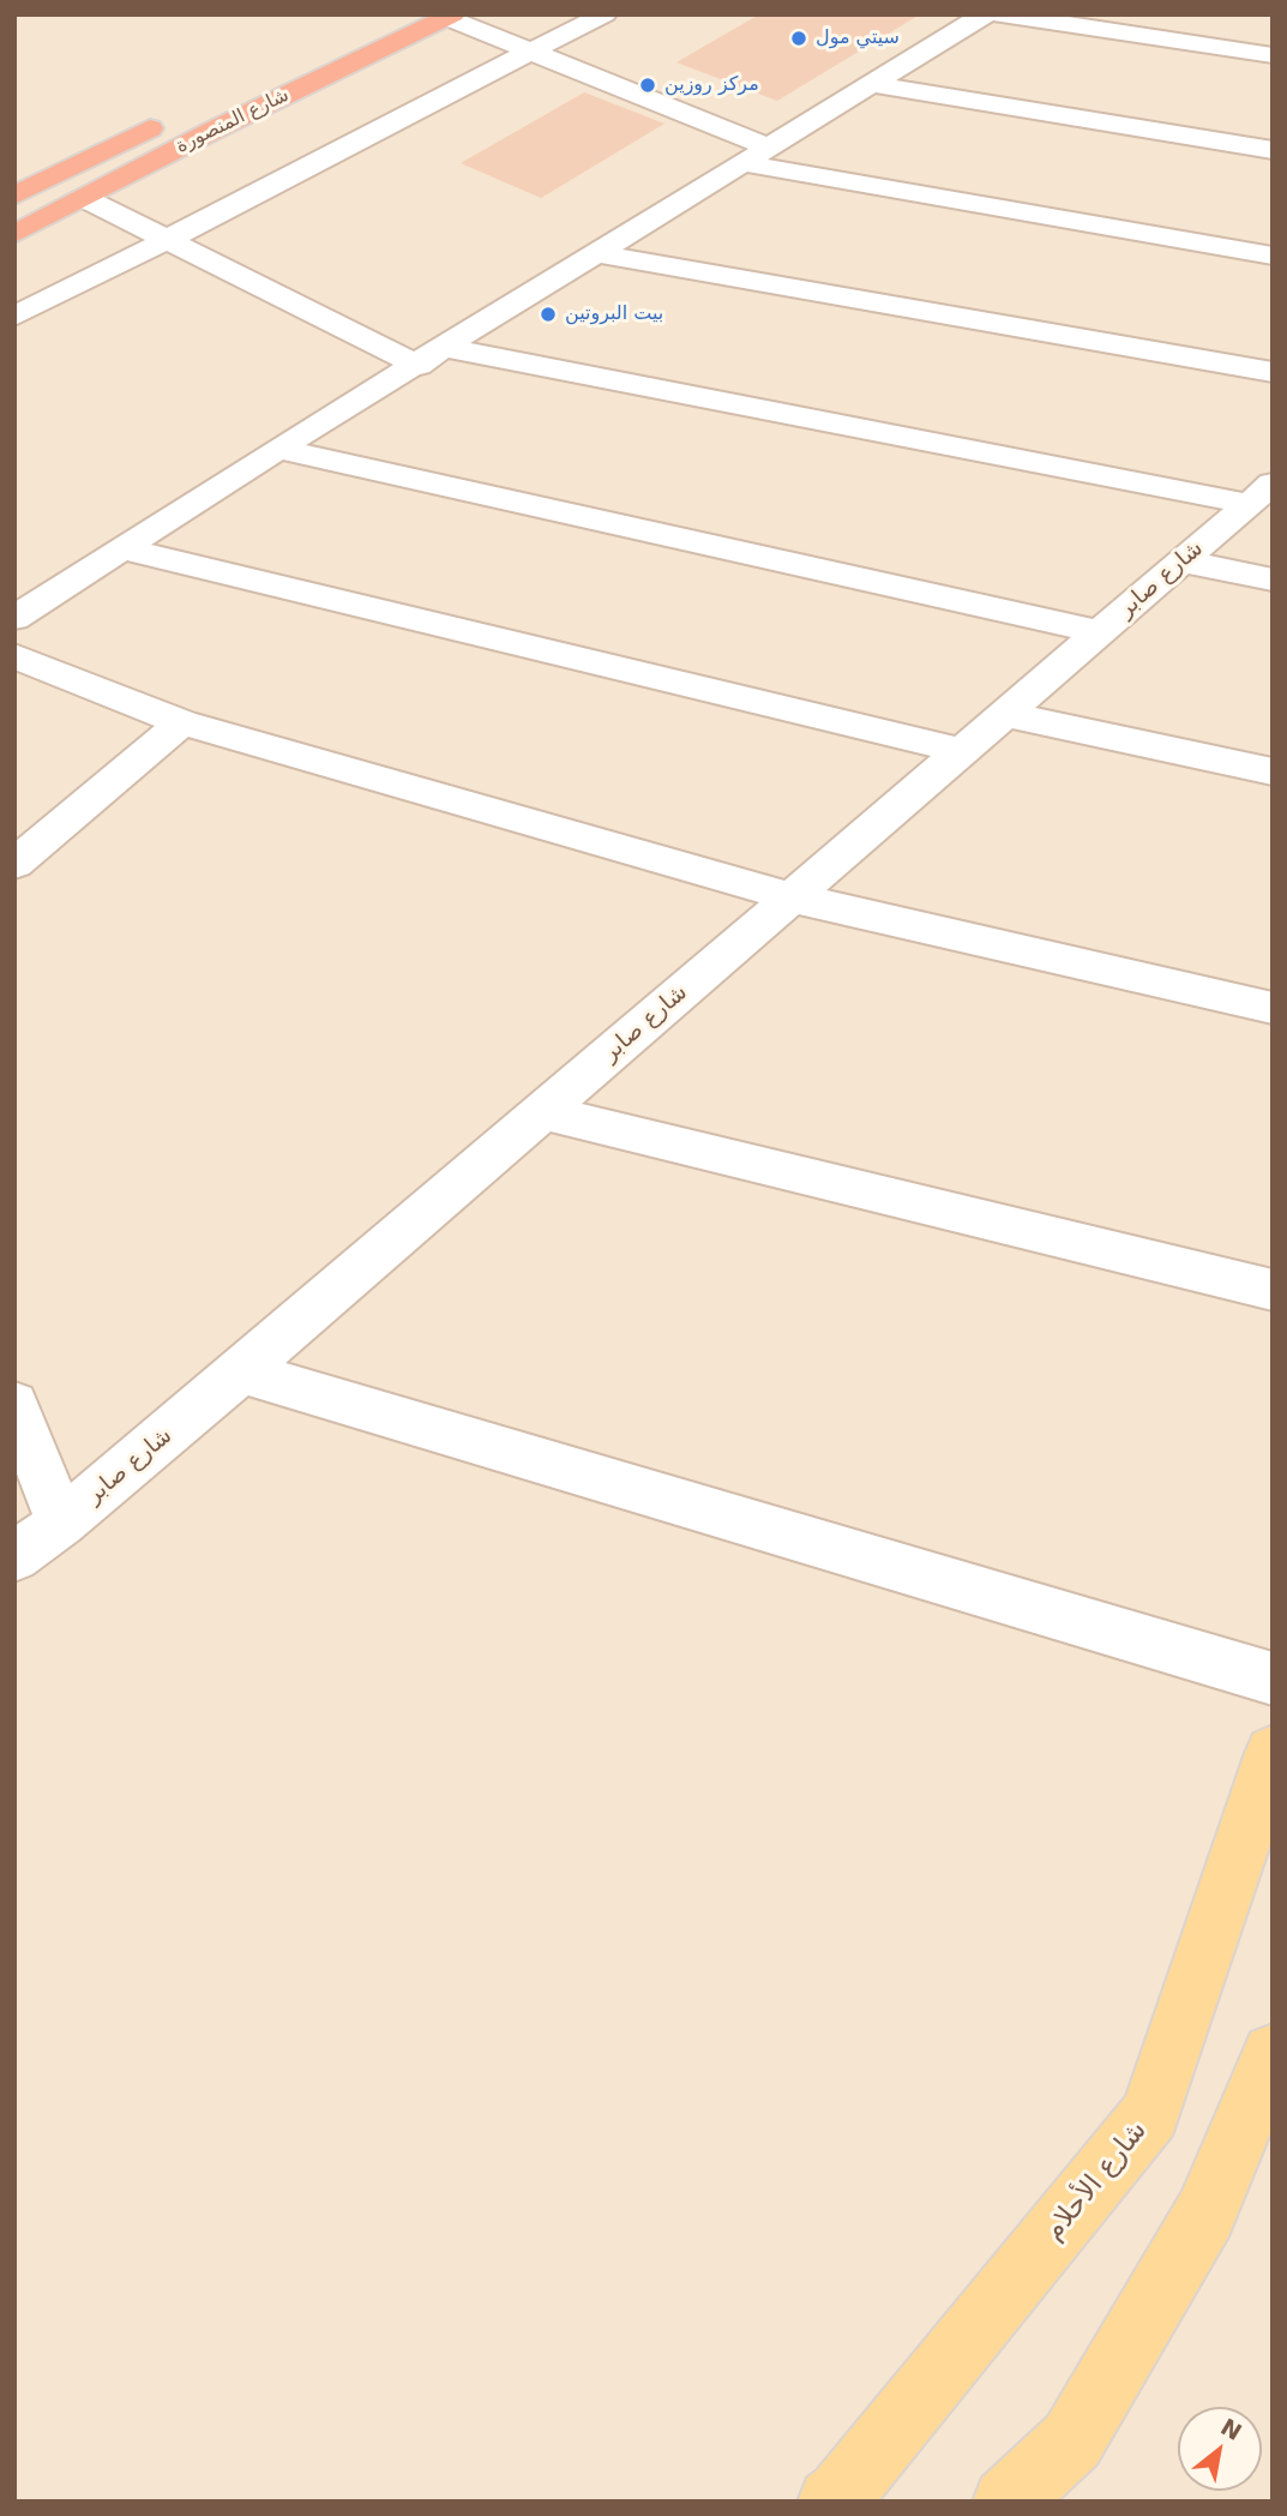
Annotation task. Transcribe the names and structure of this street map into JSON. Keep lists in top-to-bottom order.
{
  "streets": {
    "highway": ["شارع المنصورة"],
    "main road": ["شارع الأحلام"],
    "street": ["شارع صابر"]
  },
  "places": ["سيتي مول", "مركز روزين", "بيت البروتين"],
  "north": "top right"
}
